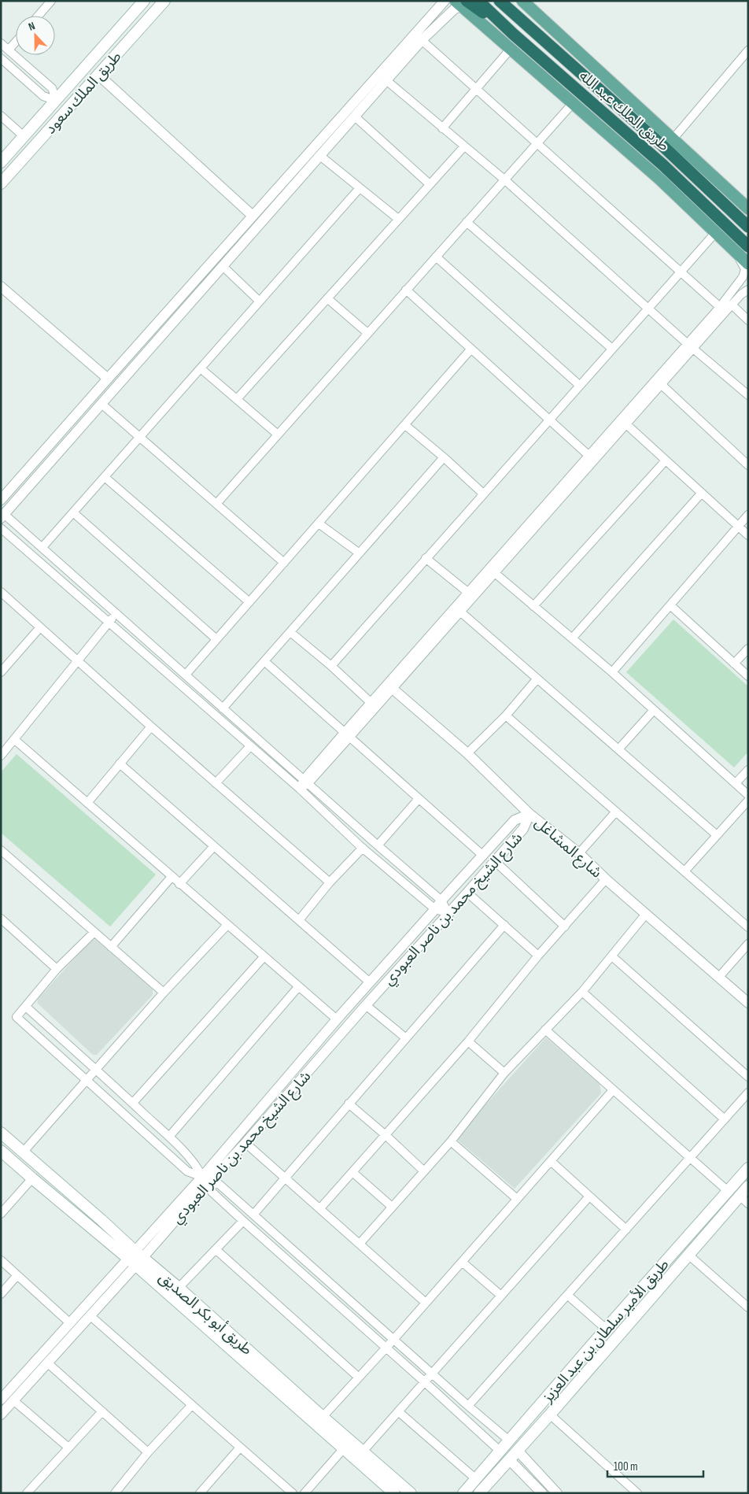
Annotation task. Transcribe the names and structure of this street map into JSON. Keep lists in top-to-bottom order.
{
  "streets": {
    "highway": ["طريق الملك عبد الله"],
    "main road": ["طريق الملك سعود", "طريق أبو بكر الصديق", "طريق الأمير سلطان بن عبد العزيز"],
    "street": ["شارع المشاغل", "شارع الشيخ محمد بن ناصر العبودي"]
  },
  "crossings": [
    ["شارع المشاغل", "شارع الشيخ محمد بن ناصر العبودي"],
    ["شارع الشيخ محمد بن ناصر العبودي", "طريق أبو بكر الصديق"]
  ],
  "scale_bar": "100 m",
  "north": "top"
}
